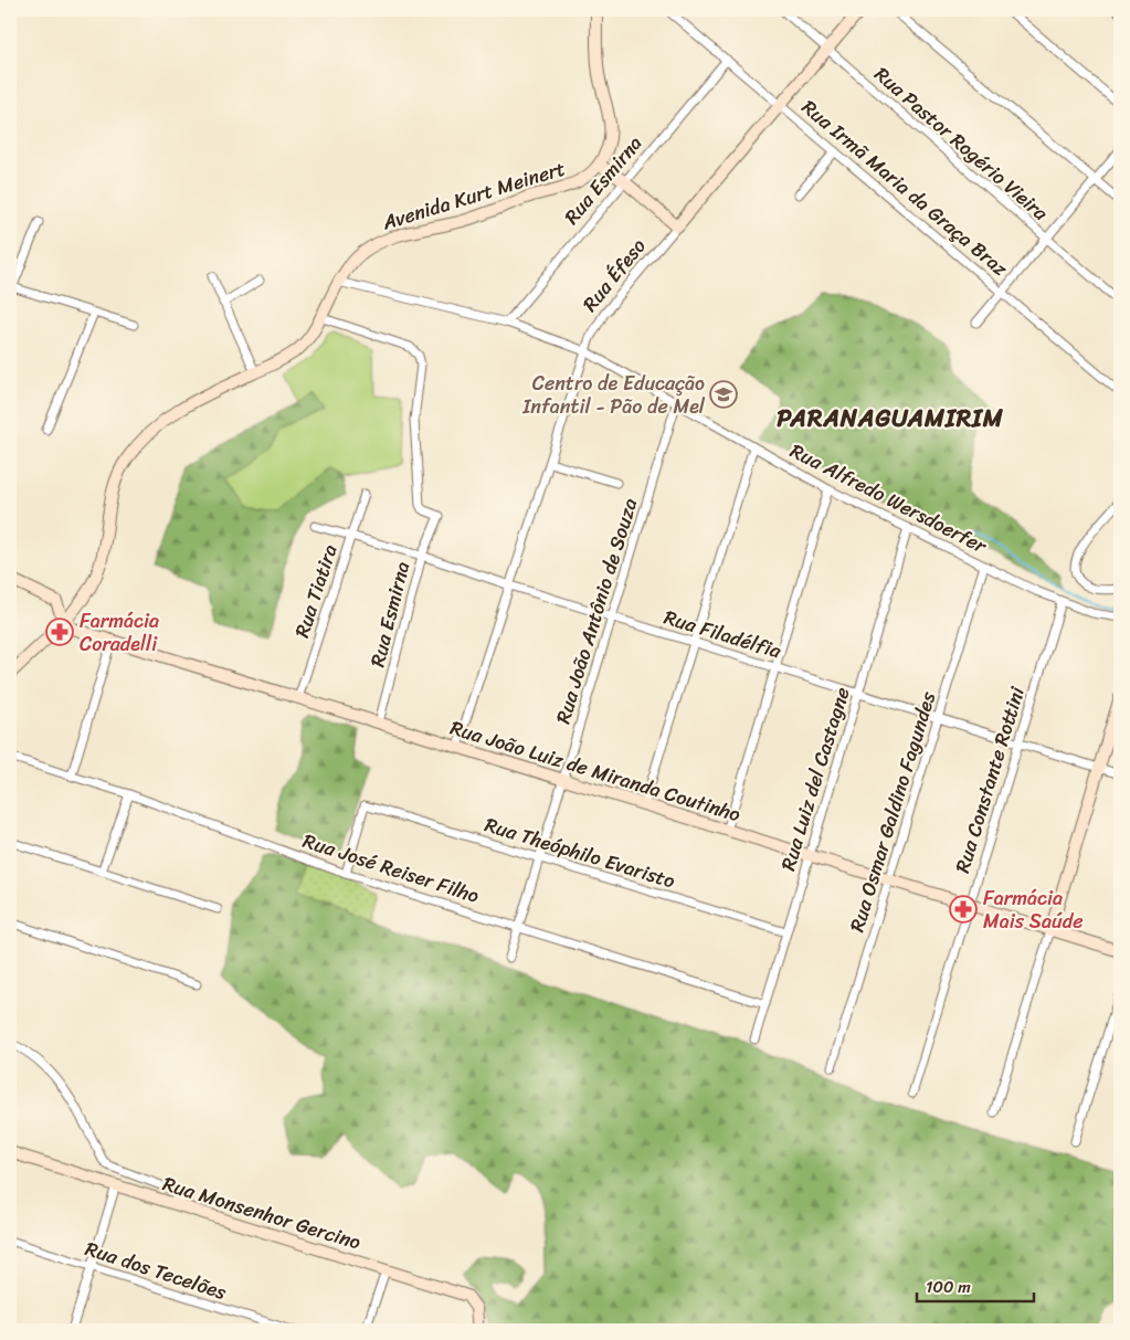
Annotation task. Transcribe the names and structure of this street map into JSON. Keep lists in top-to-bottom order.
{
  "streets": {
    "street": [
      "Rua Pastor Rogério Vieira",
      "Rua Esmirna",
      "Rua Irmã Maria da Graça Braz",
      "Avenida Kurt Meinert",
      "Rua Éfeso",
      "Rua Alfredo Wersdoerfer",
      "Rua Tiatira",
      "Rua João Antônio de Souza",
      "Rua Filadélfia",
      "Rua João Luiz de Miranda Coutinho",
      "Rua Luiz del Castagne",
      "Rua Constante Rottini",
      "Rua Osmar Galdino Fagundes",
      "Rua Theóphilo Evaristo",
      "Rua José Reiser Filho",
      "Rua Monsenhor Gercino",
      "Rua dos Tecelões"
    ]
  },
  "crossings": [
    ["Rua Pastor Rogério Vieira", "Rua Éfeso"],
    ["Rua Esmirna", "Rua Irmã Maria da Graça Braz"],
    ["Rua Esmirna", "Avenida Kurt Meinert"],
    ["Rua Esmirna", "Rua Alfredo Wersdoerfer"],
    ["Rua Esmirna", "Rua Filadélfia"],
    ["Rua Esmirna", "Rua João Luiz de Miranda Coutinho"],
    ["Rua Irmã Maria da Graça Braz", "Rua Éfeso"],
    ["Avenida Kurt Meinert", "Rua Alfredo Wersdoerfer"],
    ["Avenida Kurt Meinert", "Rua João Luiz de Miranda Coutinho"],
    ["Rua Éfeso", "Rua Alfredo Wersdoerfer"],
    ["Rua Éfeso", "Rua Filadélfia"],
    ["Rua Éfeso", "Rua João Luiz de Miranda Coutinho"],
    ["Rua Alfredo Wersdoerfer", "Rua João Antônio de Souza"],
    ["Rua Alfredo Wersdoerfer", "Rua Luiz del Castagne"],
    ["Rua Alfredo Wersdoerfer", "Rua Constante Rottini"],
    ["Rua Alfredo Wersdoerfer", "Rua Osmar Galdino Fagundes"],
    ["Rua Tiatira", "Rua Filadélfia"],
    ["Rua Tiatira", "Rua João Luiz de Miranda Coutinho"],
    ["Rua João Antônio de Souza", "Rua Filadélfia"],
    ["Rua João Antônio de Souza", "Rua João Luiz de Miranda Coutinho"],
    ["Rua João Antônio de Souza", "Rua Theóphilo Evaristo"],
    ["Rua João Antônio de Souza", "Rua José Reiser Filho"],
    ["Rua Filadélfia", "Rua Luiz del Castagne"],
    ["Rua Filadélfia", "Rua Constante Rottini"],
    ["Rua Filadélfia", "Rua Osmar Galdino Fagundes"],
    ["Rua João Luiz de Miranda Coutinho", "Rua Luiz del Castagne"],
    ["Rua João Luiz de Miranda Coutinho", "Rua Constante Rottini"],
    ["Rua João Luiz de Miranda Coutinho", "Rua Osmar Galdino Fagundes"],
    ["Rua Luiz del Castagne", "Rua Theóphilo Evaristo"],
    ["Rua Luiz del Castagne", "Rua José Reiser Filho"],
    ["Rua Theóphilo Evaristo", "Rua José Reiser Filho"]
  ],
  "districts": ["PARANAGUAMIRIM"],
  "places": {
    "school or university": ["Centro de Educação Infantil - Pão de Mel"],
    "pharmacy": ["Farmácia Coradelli", "Farmácia Mais Saúde"]
  },
  "scale_bar": "100 m"
}
